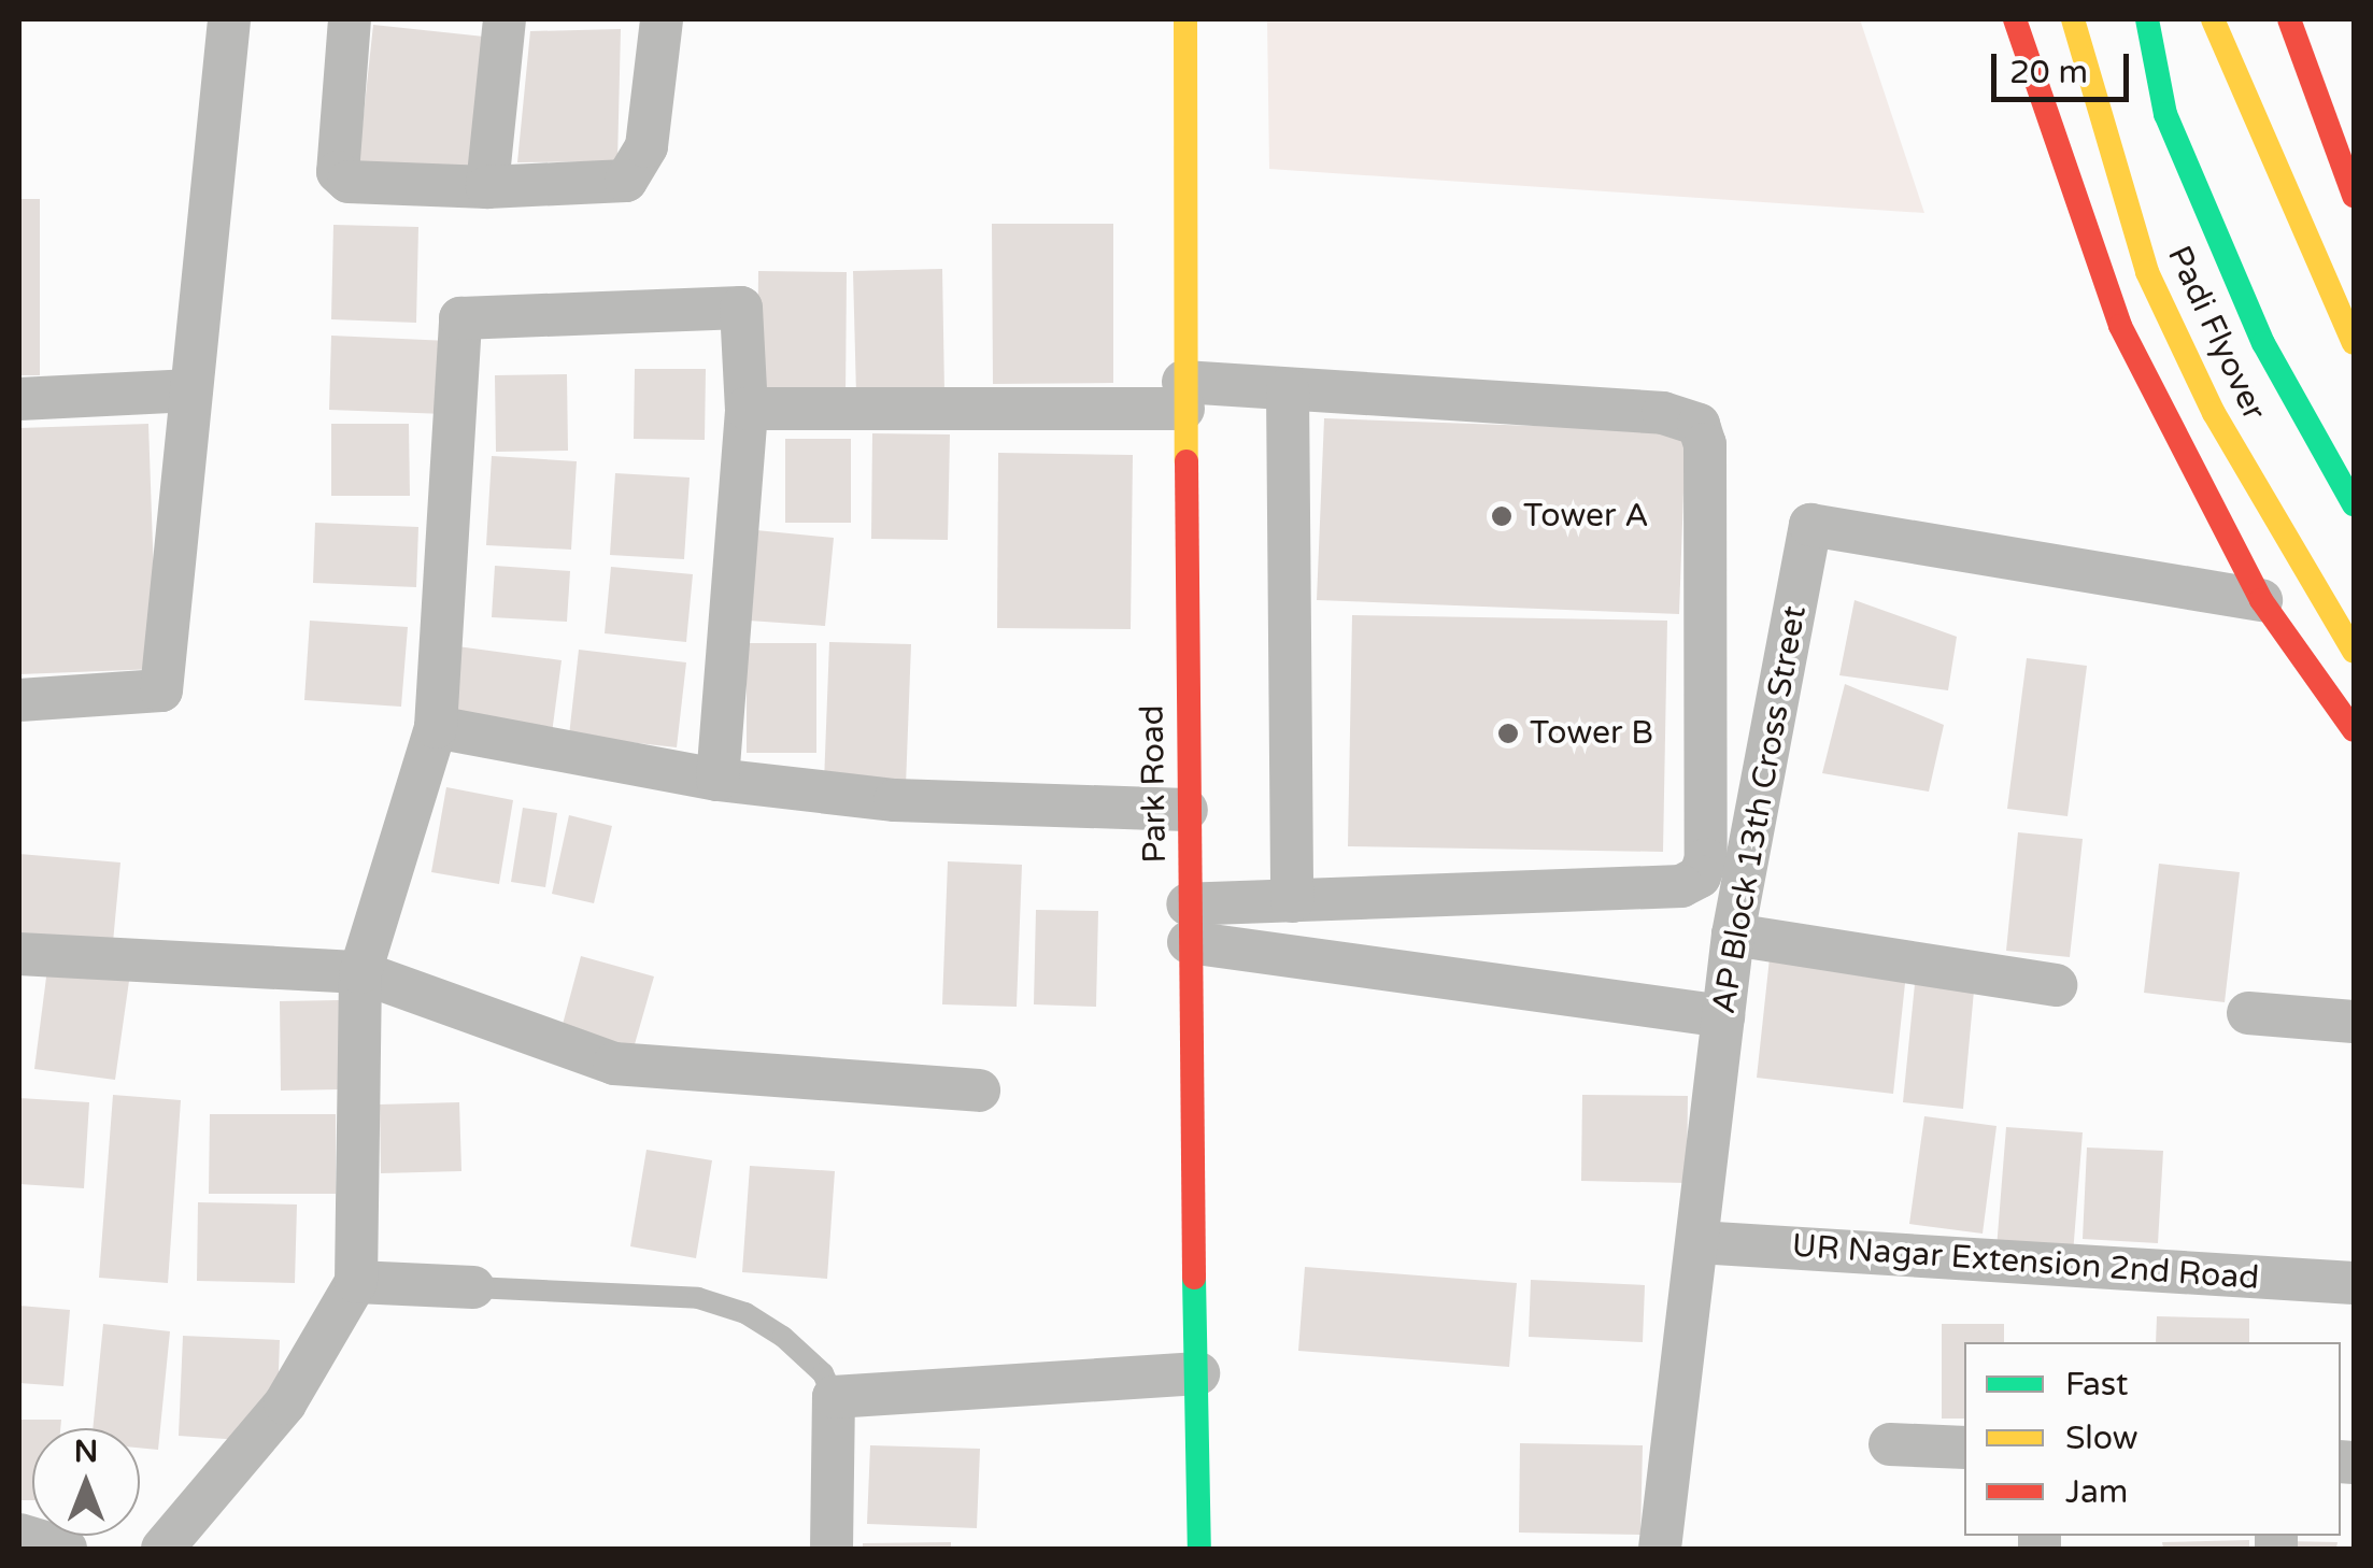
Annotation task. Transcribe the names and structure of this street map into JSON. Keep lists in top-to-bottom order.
{
  "streets": {
    "main road": ["Padi Flyover", "Park Road"],
    "street": ["AP Block 13th Cross Street", "UR Nagar Extension 2nd Road"]
  },
  "crossings": [
    ["AP Block 13th Cross Street", "UR Nagar Extension 2nd Road"]
  ],
  "places": ["Tower A", "Tower B"],
  "legend": ["Fast", "Slow", "Jam"],
  "scale_bar": "20 m",
  "north": "top"
}
